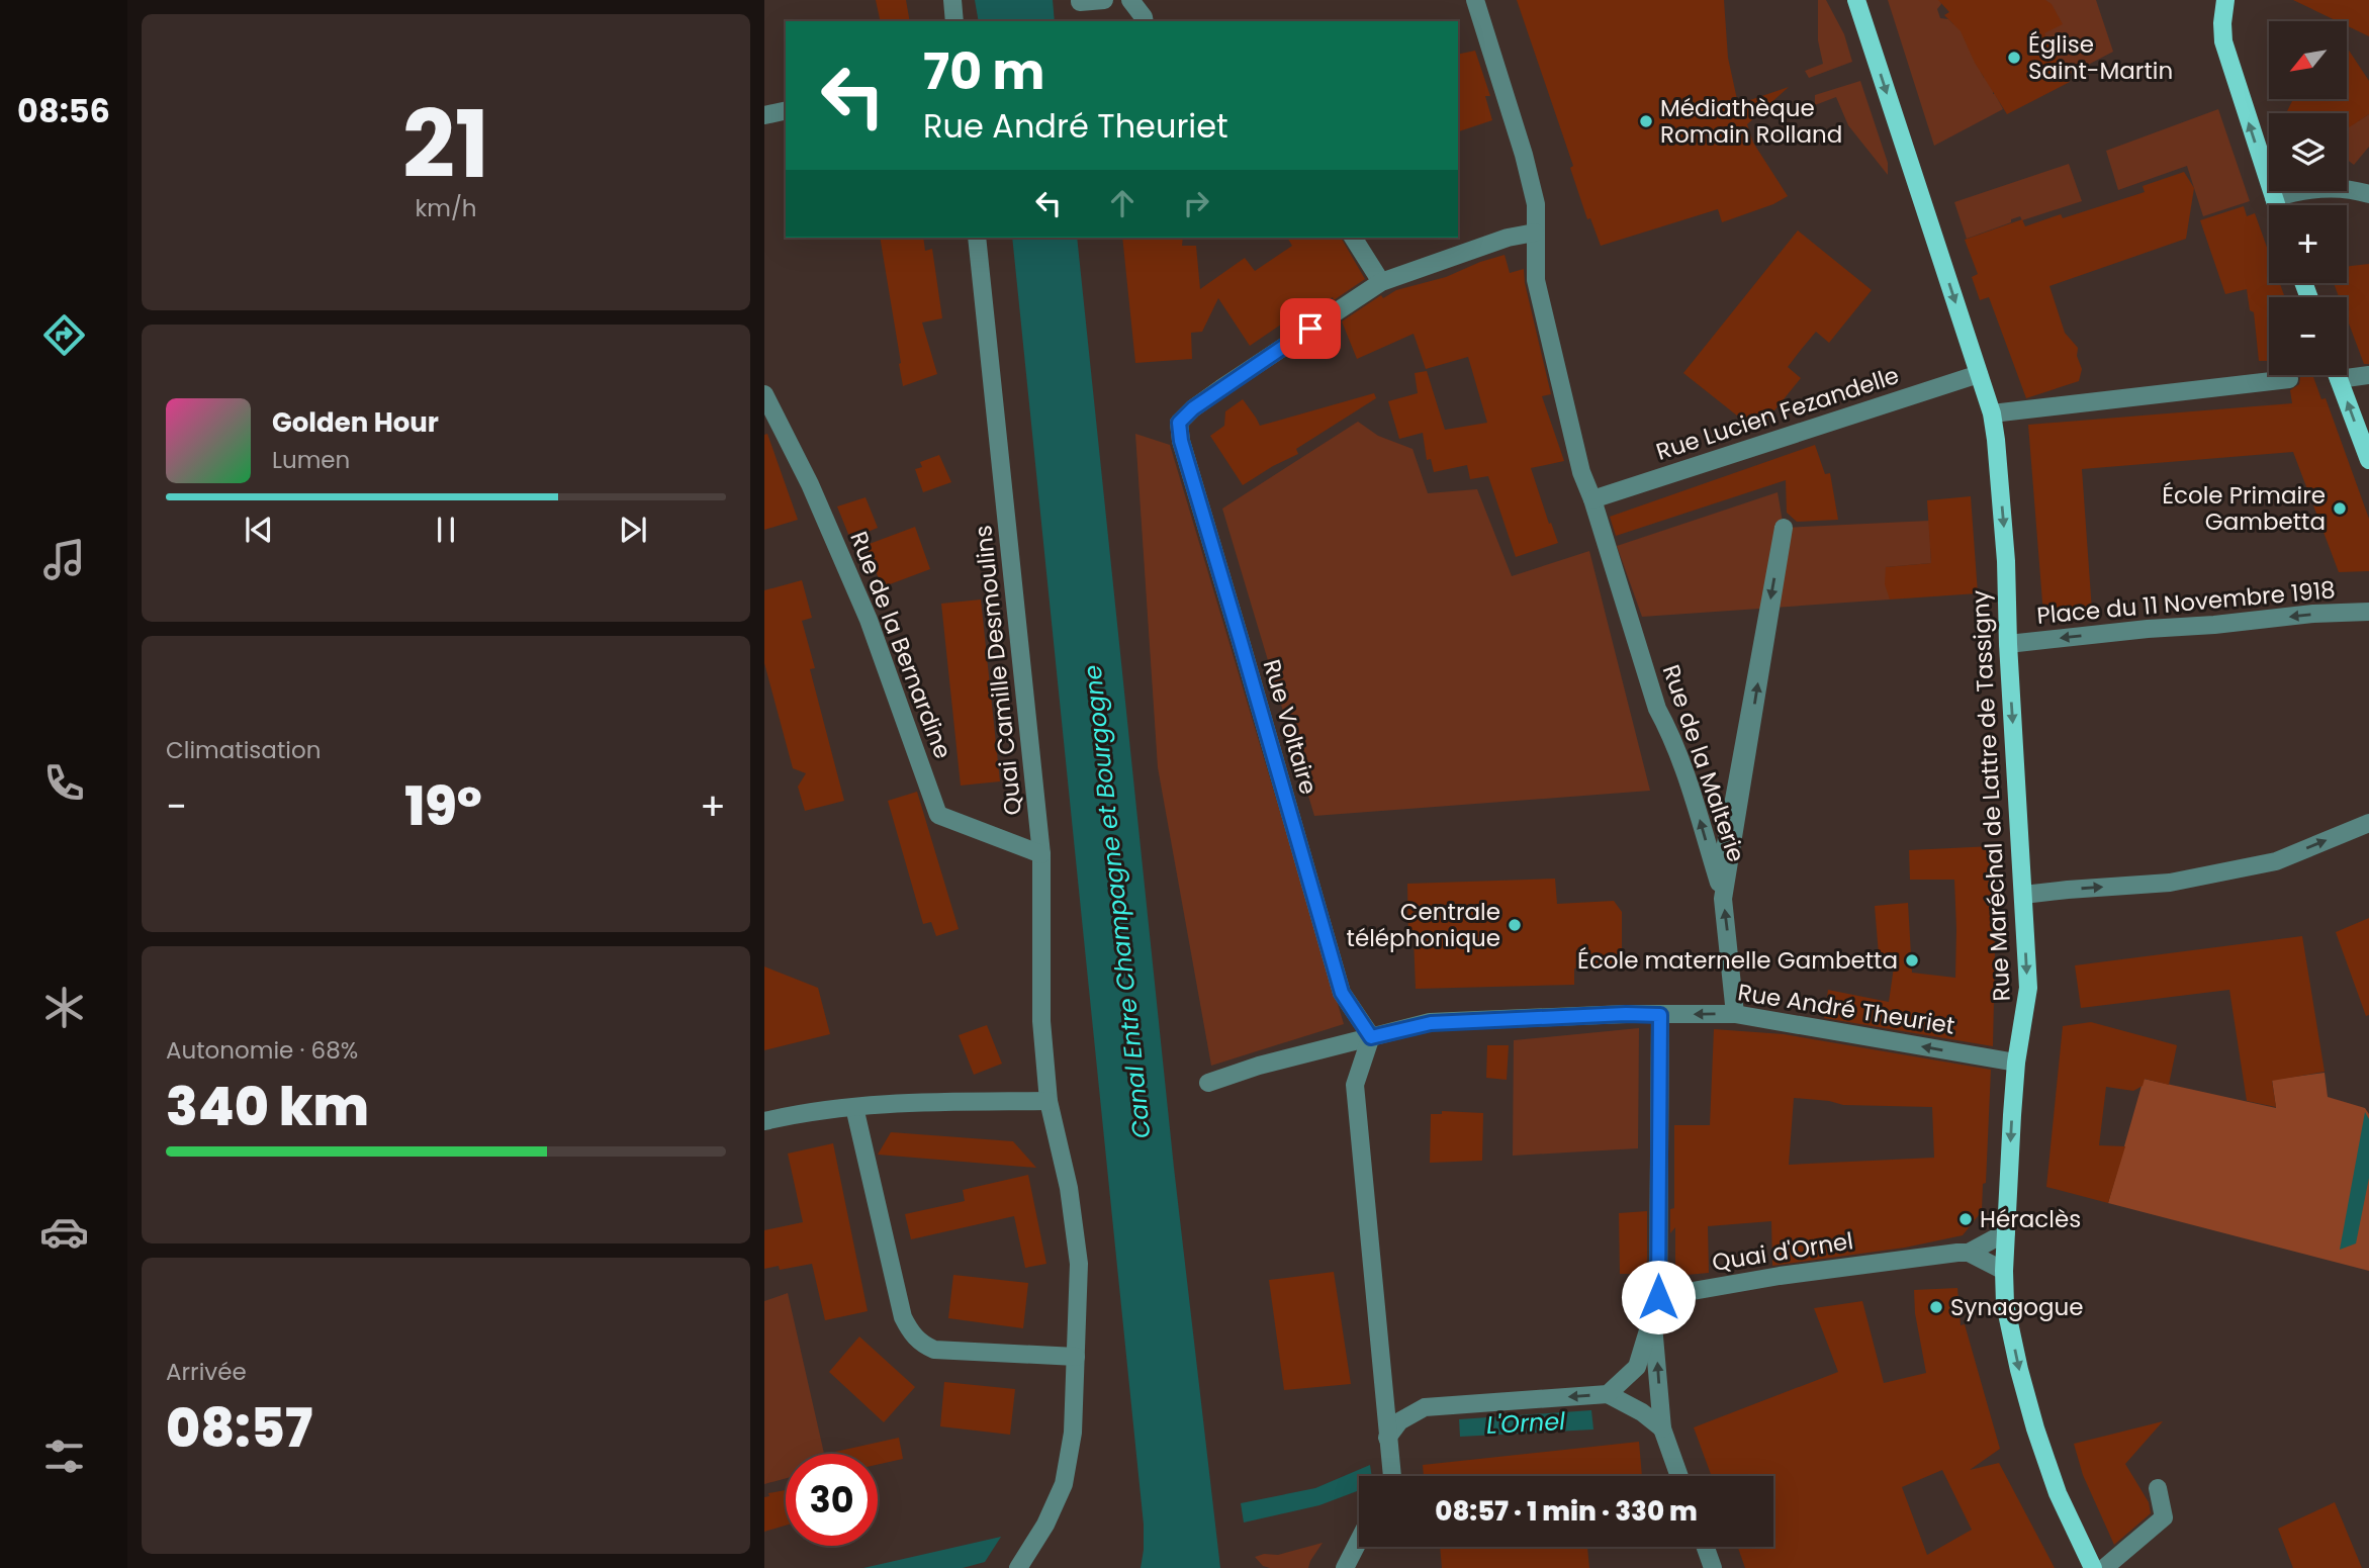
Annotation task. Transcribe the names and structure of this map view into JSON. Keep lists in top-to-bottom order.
{
  "streets": {
    "main road": ["Rue Maréchal de Lattre de Tassigny"],
    "street": [
      "Rue Lucien Fezandelle",
      "Place du 11 Novembre 1918",
      "Rue de la Bernardine",
      "Quai Camille Desmoulins",
      "Rue Voltaire",
      "Rue de la Malterie",
      "Rue André Theuriet",
      "Quai d'Ornel"
    ]
  },
  "crossings": [
    ["Rue Lucien Fezandelle", "Rue de la Malterie"],
    ["Rue Lucien Fezandelle", "Rue Maréchal de Lattre de Tassigny"],
    ["Place du 11 Novembre 1918", "Rue Maréchal de Lattre de Tassigny"],
    ["Rue de la Bernardine", "Quai Camille Desmoulins"],
    ["Rue Voltaire", "Rue André Theuriet"],
    ["Rue de la Malterie", "Rue André Theuriet"],
    ["Rue Maréchal de Lattre de Tassigny", "Rue André Theuriet"]
  ],
  "one_way": ["Place du 11 Novembre 1918", "Rue Maréchal de Lattre de Tassigny", "Rue André Theuriet"],
  "water": ["Canal Entre Champagne et Bourgogne", "L'Ornel"],
  "places": [
    "Église Saint-Martin",
    "Médiathèque Romain Rolland",
    "École Primaire Gambetta",
    "Centrale téléphonique",
    "École maternelle Gambetta",
    "Héraclès",
    "Synagogue"
  ],
  "north": "bottom left",
  "page": {
    "tabs": "08:56",
    "tile": [
      ["21", "km/h"],
      "Climatisation",
      ["Autonomie · 68%", "340 km"],
      ["Arrivée", "08:57"]
    ],
    "map_buttons": ["+", "−"],
    "turn": ["70 m", "Rue André Theuriet"],
    "song": ["Golden Hour", "Lumen"],
    "heat": ["−", "19°", "+"],
    "limit": "30",
    "trip": "08:57 · 1 min · 330 m"
  }
}
